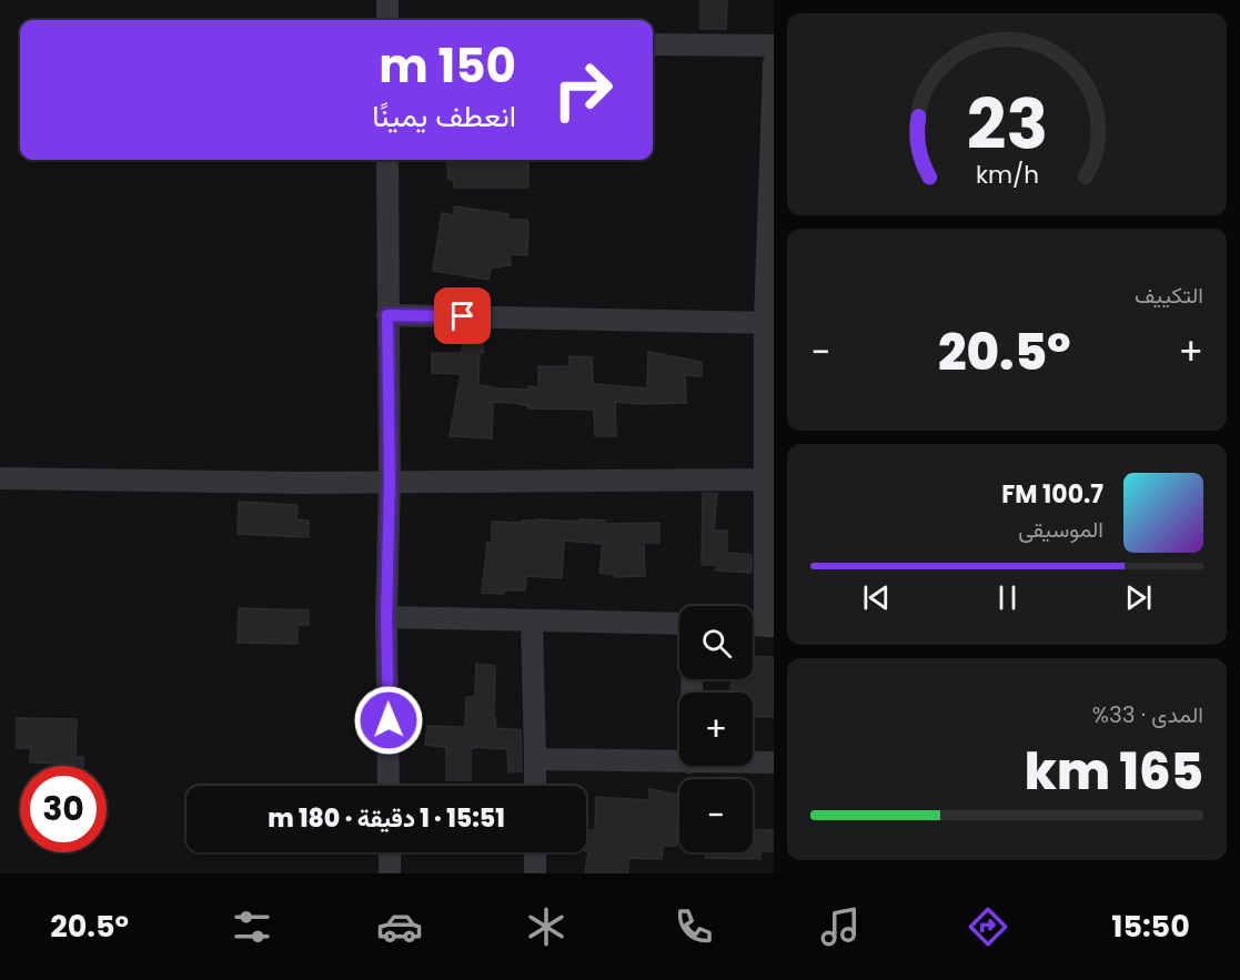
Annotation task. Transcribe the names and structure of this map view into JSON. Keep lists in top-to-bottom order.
{
  "page": {
    "turn": ["150 m", "انعطف يمينًا"],
    "tile": [
      "التكييف",
      ["المدى · 33%", "165 km"]
    ],
    "heat": ["−", "20.5°", "+"],
    "song": ["100.7 FM", "الموسيقى"],
    "map_buttons": ["+", "−"],
    "limit": "30",
    "trip": "15:51 · 1 دقيقة · 180 m",
    "tabs": ["15:50", "20.5°"],
    "gauge": ["23", "km/h"]
  }
}
